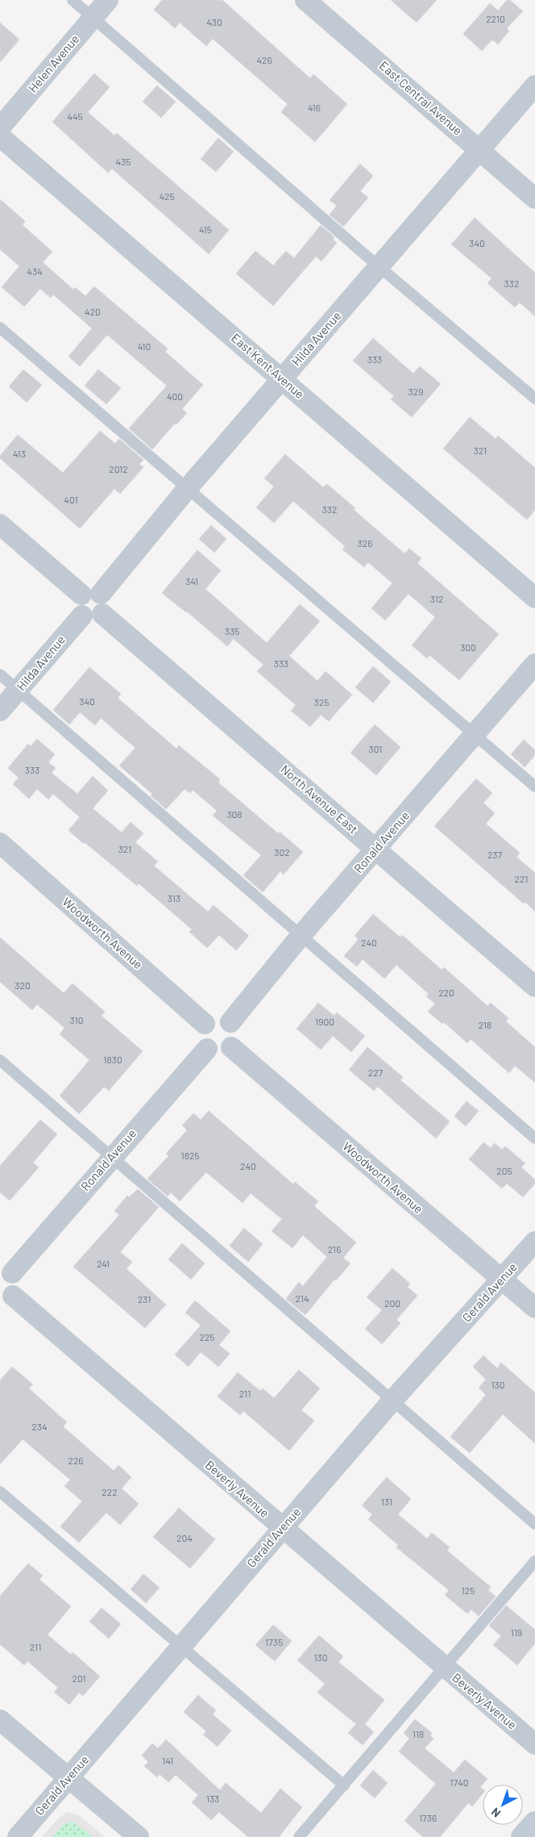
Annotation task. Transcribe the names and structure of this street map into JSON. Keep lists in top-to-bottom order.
{
  "streets": {
    "street": [
      "Helen Avenue",
      "East Central Avenue",
      "Hilda Avenue",
      "East Kent Avenue",
      "North Avenue East",
      "Ronald Avenue",
      "Woodworth Avenue",
      "Gerald Avenue",
      "Beverly Avenue"
    ]
  },
  "crossings": [
    ["East Central Avenue", "Hilda Avenue"],
    ["Hilda Avenue", "East Kent Avenue"],
    ["Hilda Avenue", "North Avenue East"],
    ["North Avenue East", "Ronald Avenue"],
    ["Ronald Avenue", "Woodworth Avenue"],
    ["Woodworth Avenue", "Gerald Avenue"],
    ["Gerald Avenue", "Beverly Avenue"]
  ],
  "house_numbers": [
    "2210",
    "430",
    "426",
    "416",
    "445",
    "435",
    "425",
    "415",
    "340",
    "434",
    "332",
    "420",
    "410",
    "333",
    "329",
    "400",
    "321",
    "413",
    "2012",
    "401",
    "332",
    "326",
    "341",
    "312",
    "335",
    "300",
    "333",
    "340",
    "325",
    "301",
    "333",
    "308",
    "321",
    "302",
    "237",
    "221",
    "313",
    "240",
    "320",
    "220",
    "310",
    "1900",
    "218",
    "1830",
    "227",
    "1825",
    "240",
    "205",
    "216",
    "241",
    "214",
    "231",
    "200",
    "225",
    "130",
    "211",
    "234",
    "226",
    "222",
    "131",
    "204",
    "125",
    "119",
    "1735",
    "211",
    "130",
    "201",
    "118",
    "141",
    "1740",
    "133",
    "1736"
  ],
  "north": "bottom left"
}
